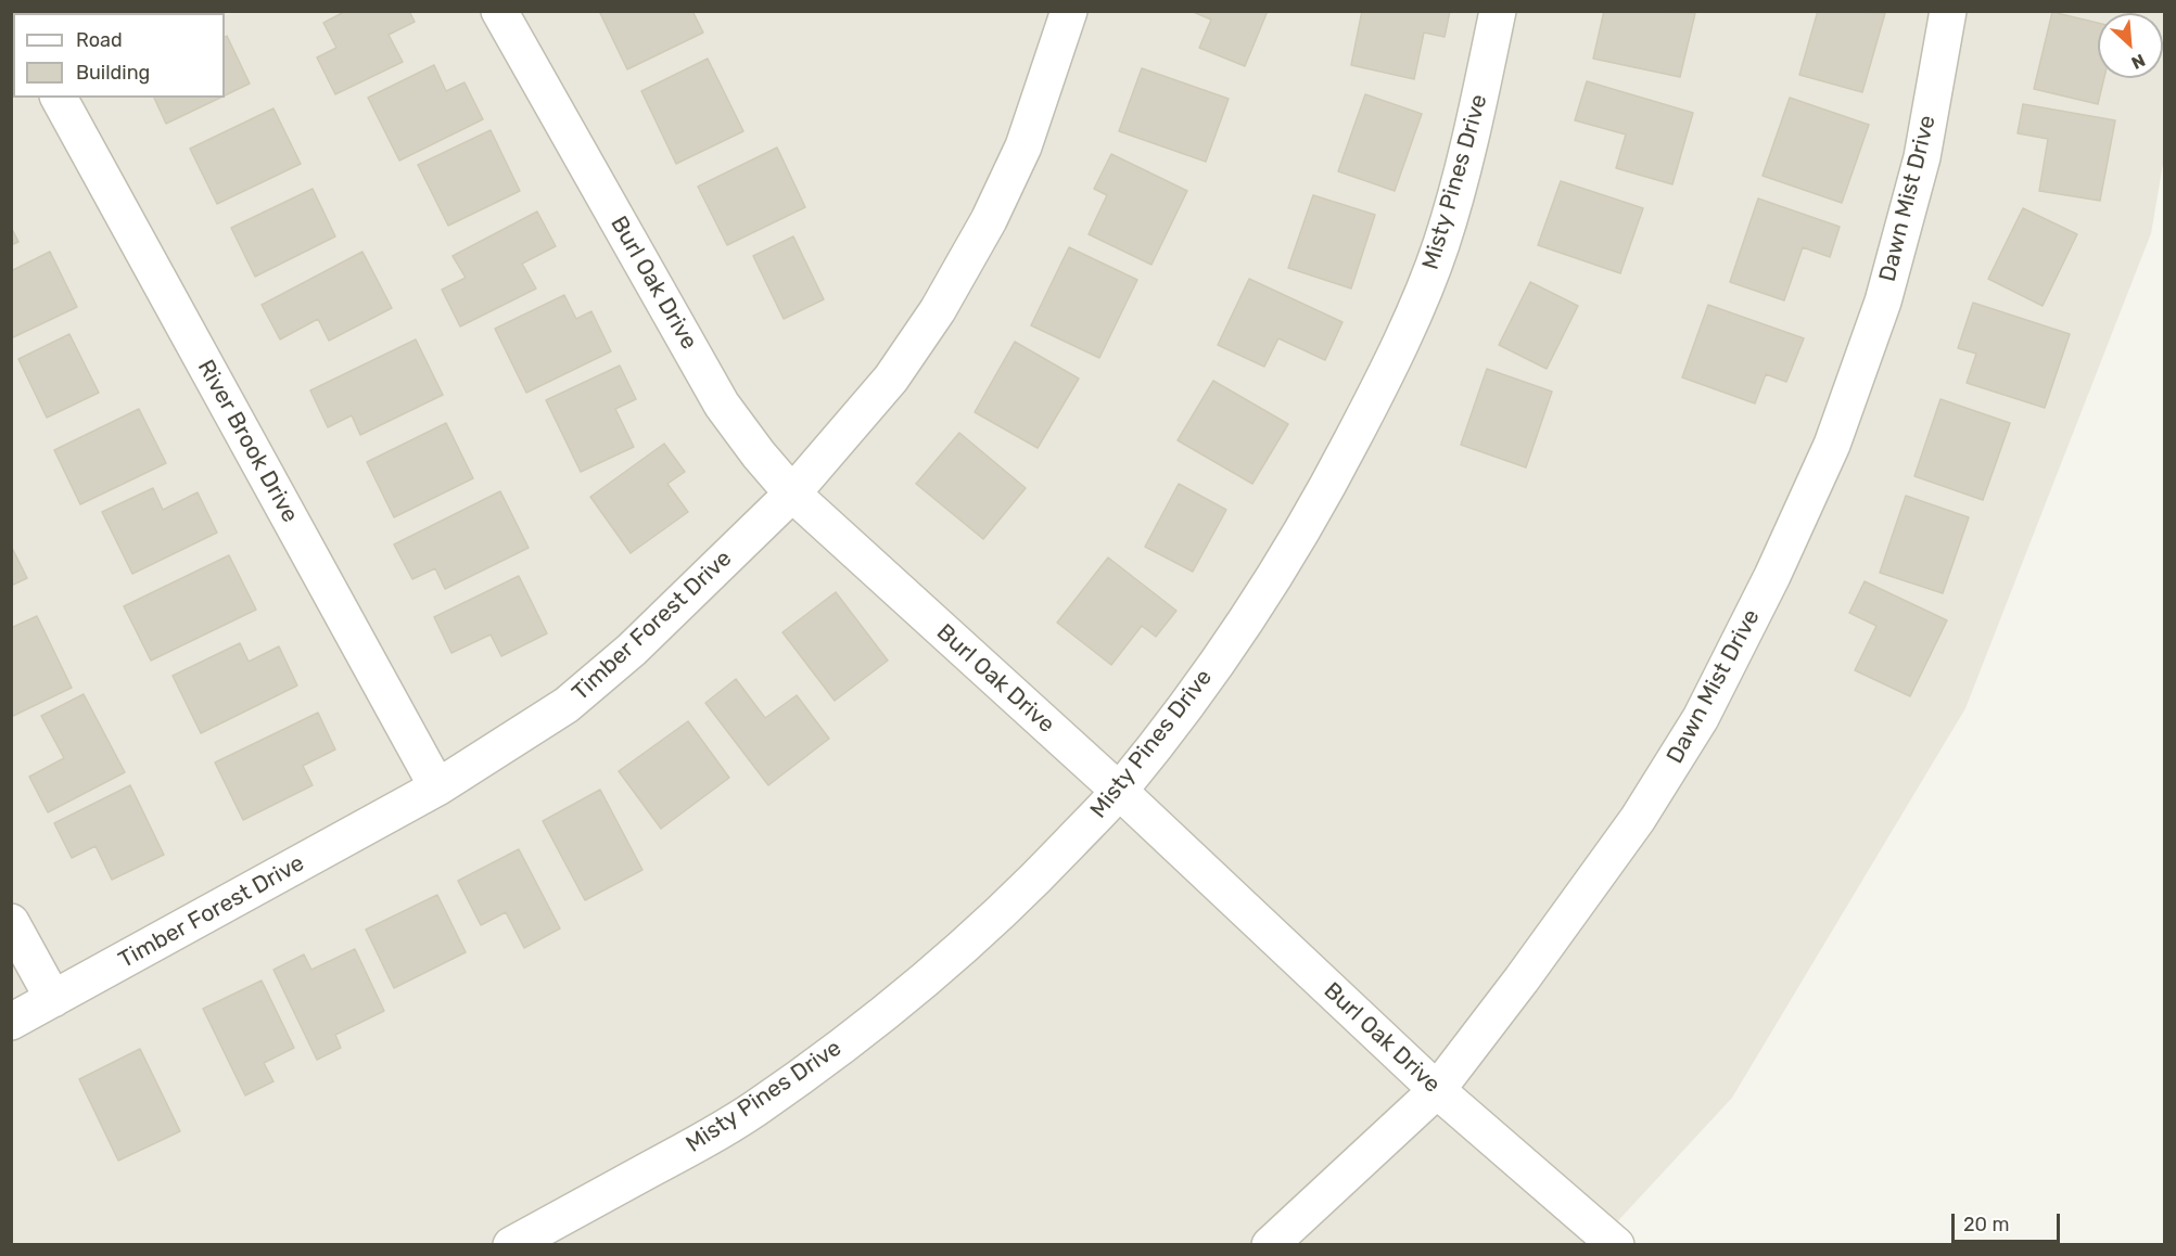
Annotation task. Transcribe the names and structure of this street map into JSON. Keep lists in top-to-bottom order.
{
  "streets": {
    "street": [
      "Misty Pines Drive",
      "Dawn Mist Drive",
      "Burl Oak Drive",
      "River Brook Drive",
      "Timber Forest Drive"
    ]
  },
  "crossings": [
    ["Misty Pines Drive", "Burl Oak Drive"],
    ["Dawn Mist Drive", "Burl Oak Drive"],
    ["Burl Oak Drive", "Timber Forest Drive"],
    ["River Brook Drive", "Timber Forest Drive"]
  ],
  "legend": ["Road", "Building"],
  "scale_bar": "20 m",
  "north": "bottom right"
}
